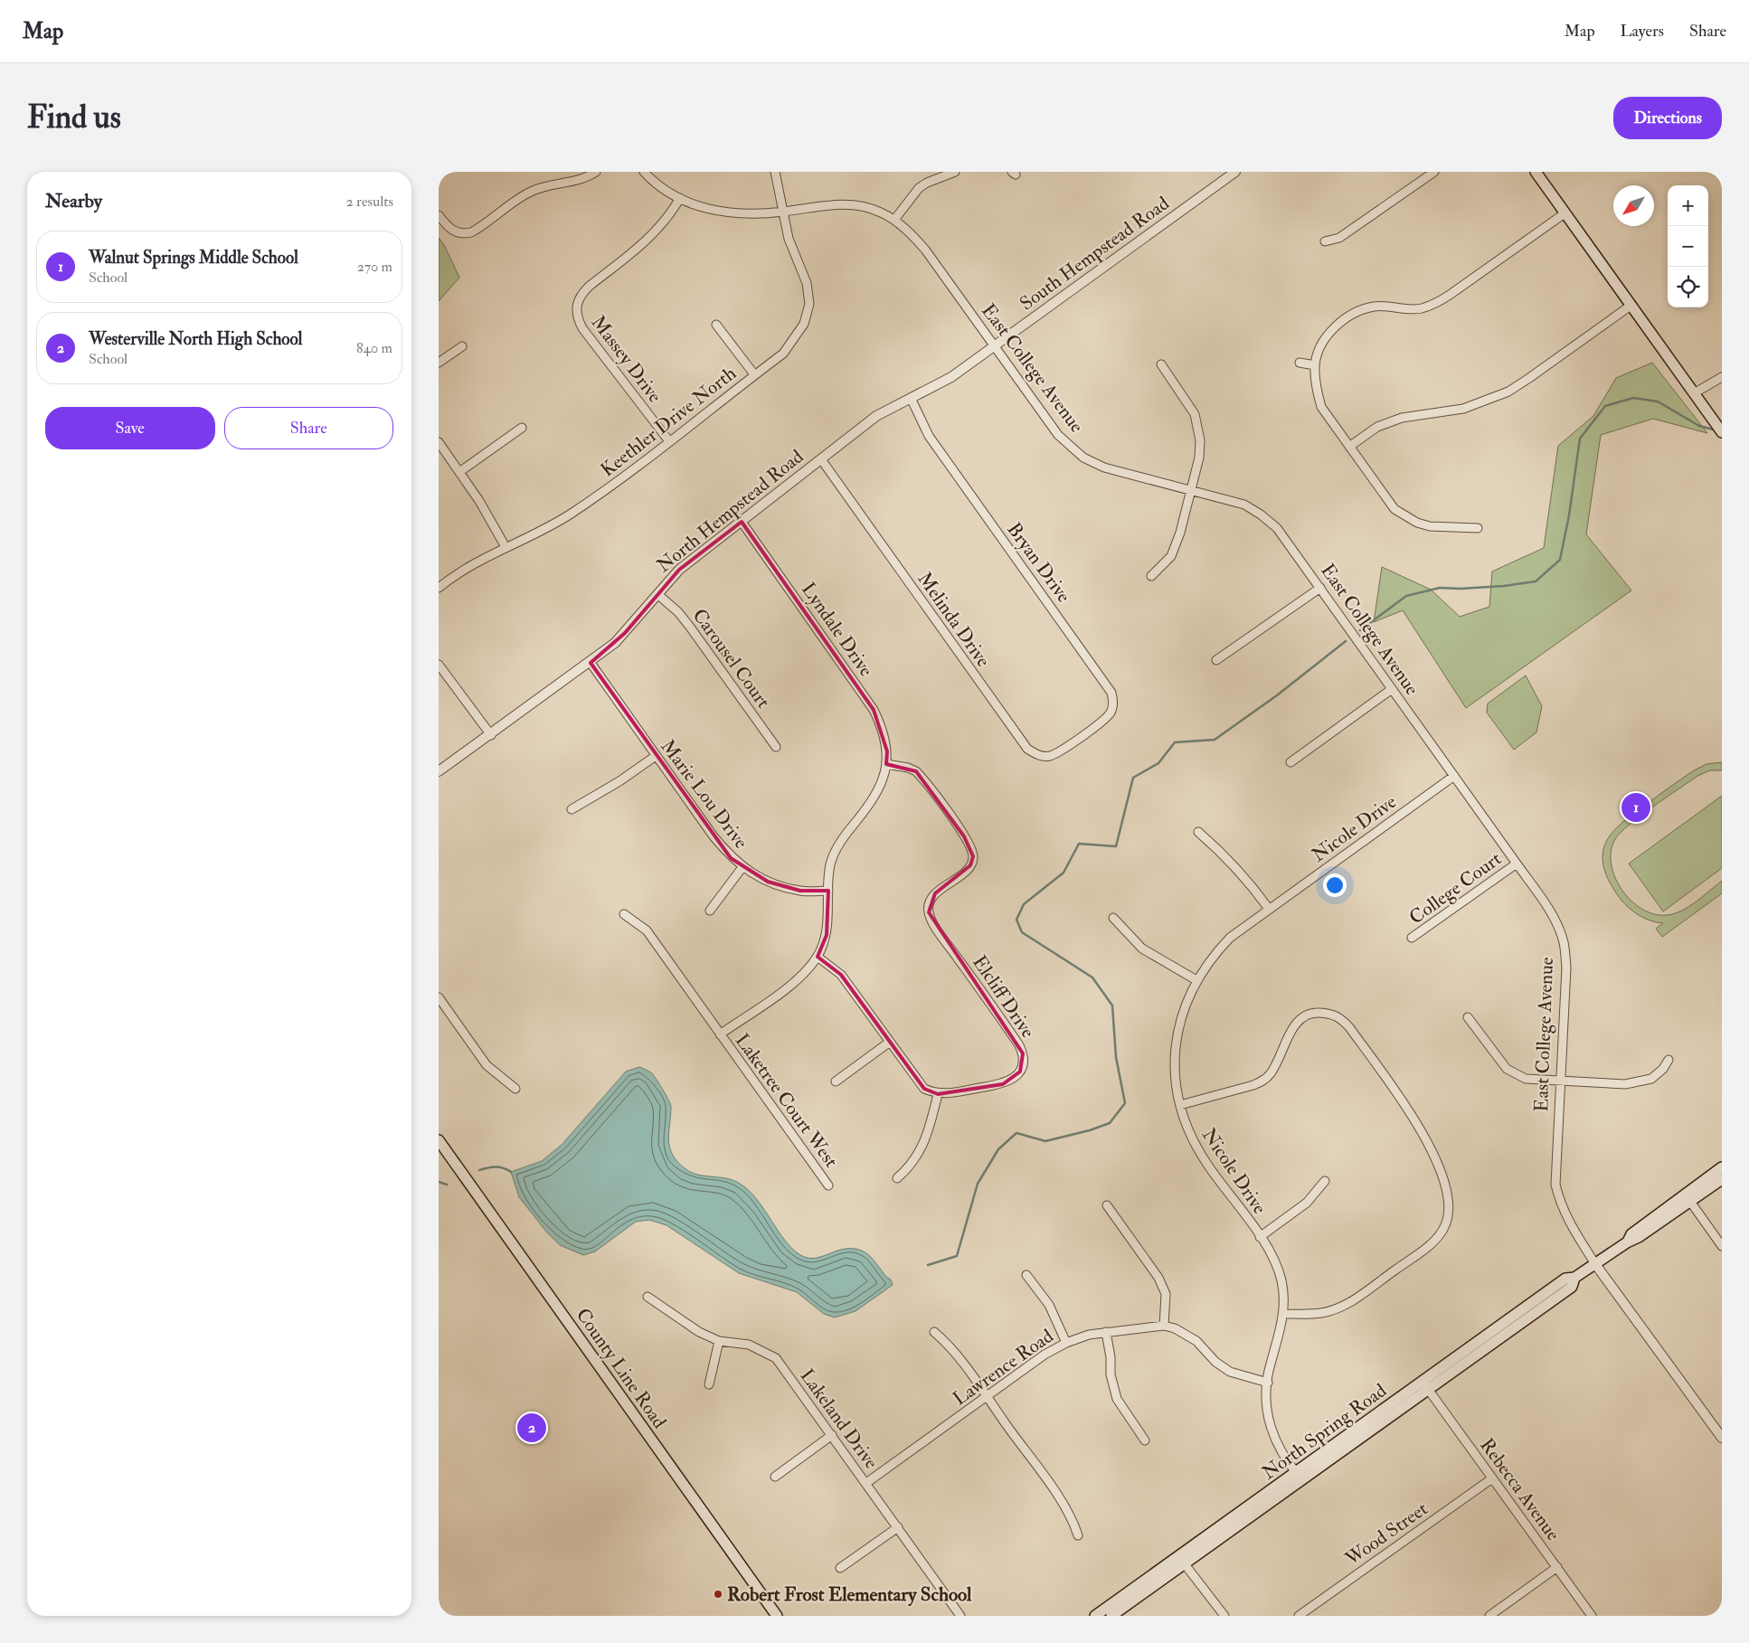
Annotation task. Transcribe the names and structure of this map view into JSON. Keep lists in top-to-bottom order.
{
  "streets": {
    "main road": ["County Line Road", "North Spring Road"],
    "street": [
      "South Hempstead Road",
      "Massey Drive",
      "East College Avenue",
      "Keethler Drive North",
      "North Hempstead Road",
      "Bryan Drive",
      "Melinda Drive",
      "Lyndale Drive",
      "Carousel Court",
      "Marie Lou Drive",
      "Nicole Drive",
      "College Court",
      "Elcliff Drive",
      "Laketree Court West",
      "Lawrence Road",
      "Lakeland Drive",
      "Rebecca Avenue",
      "Wood Street"
    ]
  },
  "crossings": [
    ["South Hempstead Road", "East College Avenue"],
    ["South Hempstead Road", "North Hempstead Road"],
    ["Massey Drive", "East College Avenue"],
    ["Massey Drive", "Keethler Drive North"],
    ["East College Avenue", "Keethler Drive North"],
    ["East College Avenue", "North Hempstead Road"],
    ["East College Avenue", "Nicole Drive"],
    ["East College Avenue", "College Court"],
    ["East College Avenue", "North Spring Road"],
    ["North Hempstead Road", "Bryan Drive"],
    ["North Hempstead Road", "Melinda Drive"],
    ["North Hempstead Road", "Lyndale Drive"],
    ["North Hempstead Road", "Carousel Court"],
    ["North Hempstead Road", "Marie Lou Drive"],
    ["Bryan Drive", "Melinda Drive"],
    ["Lyndale Drive", "Marie Lou Drive"],
    ["Lyndale Drive", "Elcliff Drive"],
    ["Lyndale Drive", "Laketree Court West"],
    ["Nicole Drive", "Lawrence Road"],
    ["Nicole Drive", "North Spring Road"],
    ["Lawrence Road", "Lakeland Drive"],
    ["North Spring Road", "Rebecca Avenue"],
    ["Rebecca Avenue", "Wood Street"]
  ],
  "places": ["Robert Frost Elementary School"],
  "north": "bottom left",
  "page": {
    "header": "Map",
    "nav": ["Map", "Layers", "Share"],
    "buttons": [
      "Directions",
      ["Save", "Share"]
    ],
    "title": "Find us",
    "heading": ["Nearby", "2 results"],
    "map_buttons": ["+", "−"],
    "list": [
      {
        "mark": "1",
        "name": "Walnut Springs Middle School",
        "note": "School",
        "value": "270 m"
      },
      {
        "mark": "2",
        "name": "Westerville North High School",
        "note": "School",
        "value": "840 m"
      }
    ],
    "pins": ["1", "2"]
  }
}
